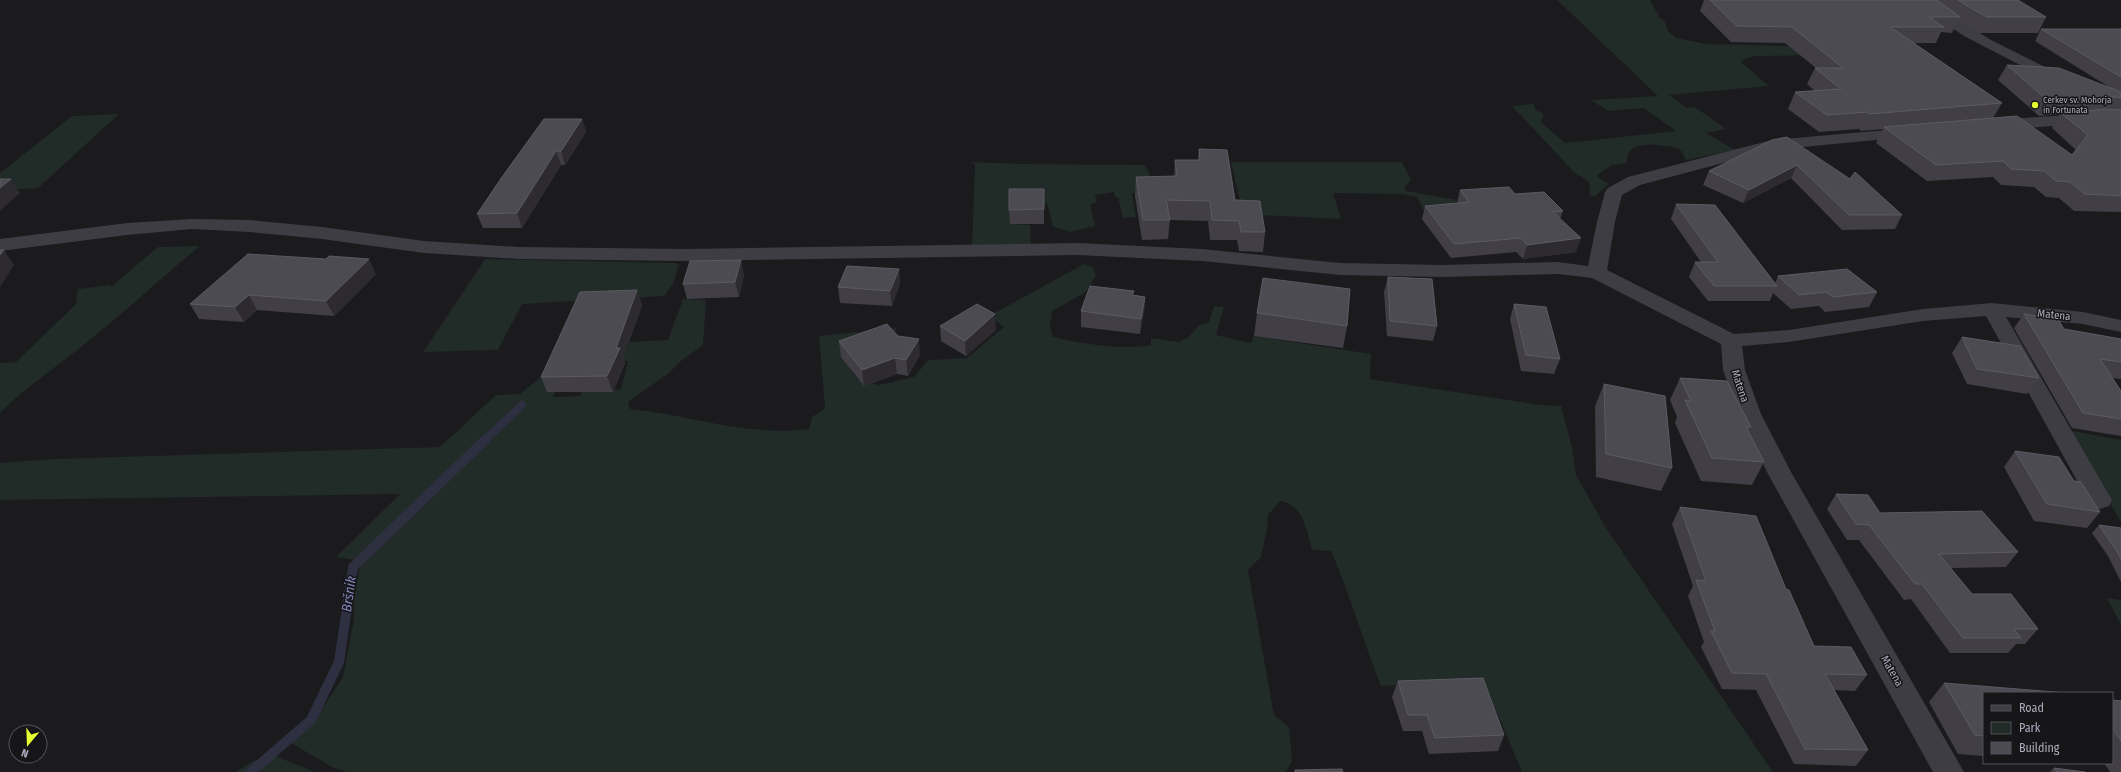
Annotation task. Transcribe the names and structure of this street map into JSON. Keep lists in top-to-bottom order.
{
  "streets": {
    "street": ["Matena"]
  },
  "water": ["Bršnik"],
  "places": ["Cerkev sv. Mohorja in Fortunata"],
  "legend": ["Road", "Park", "Building"],
  "north": "bottom"
}
